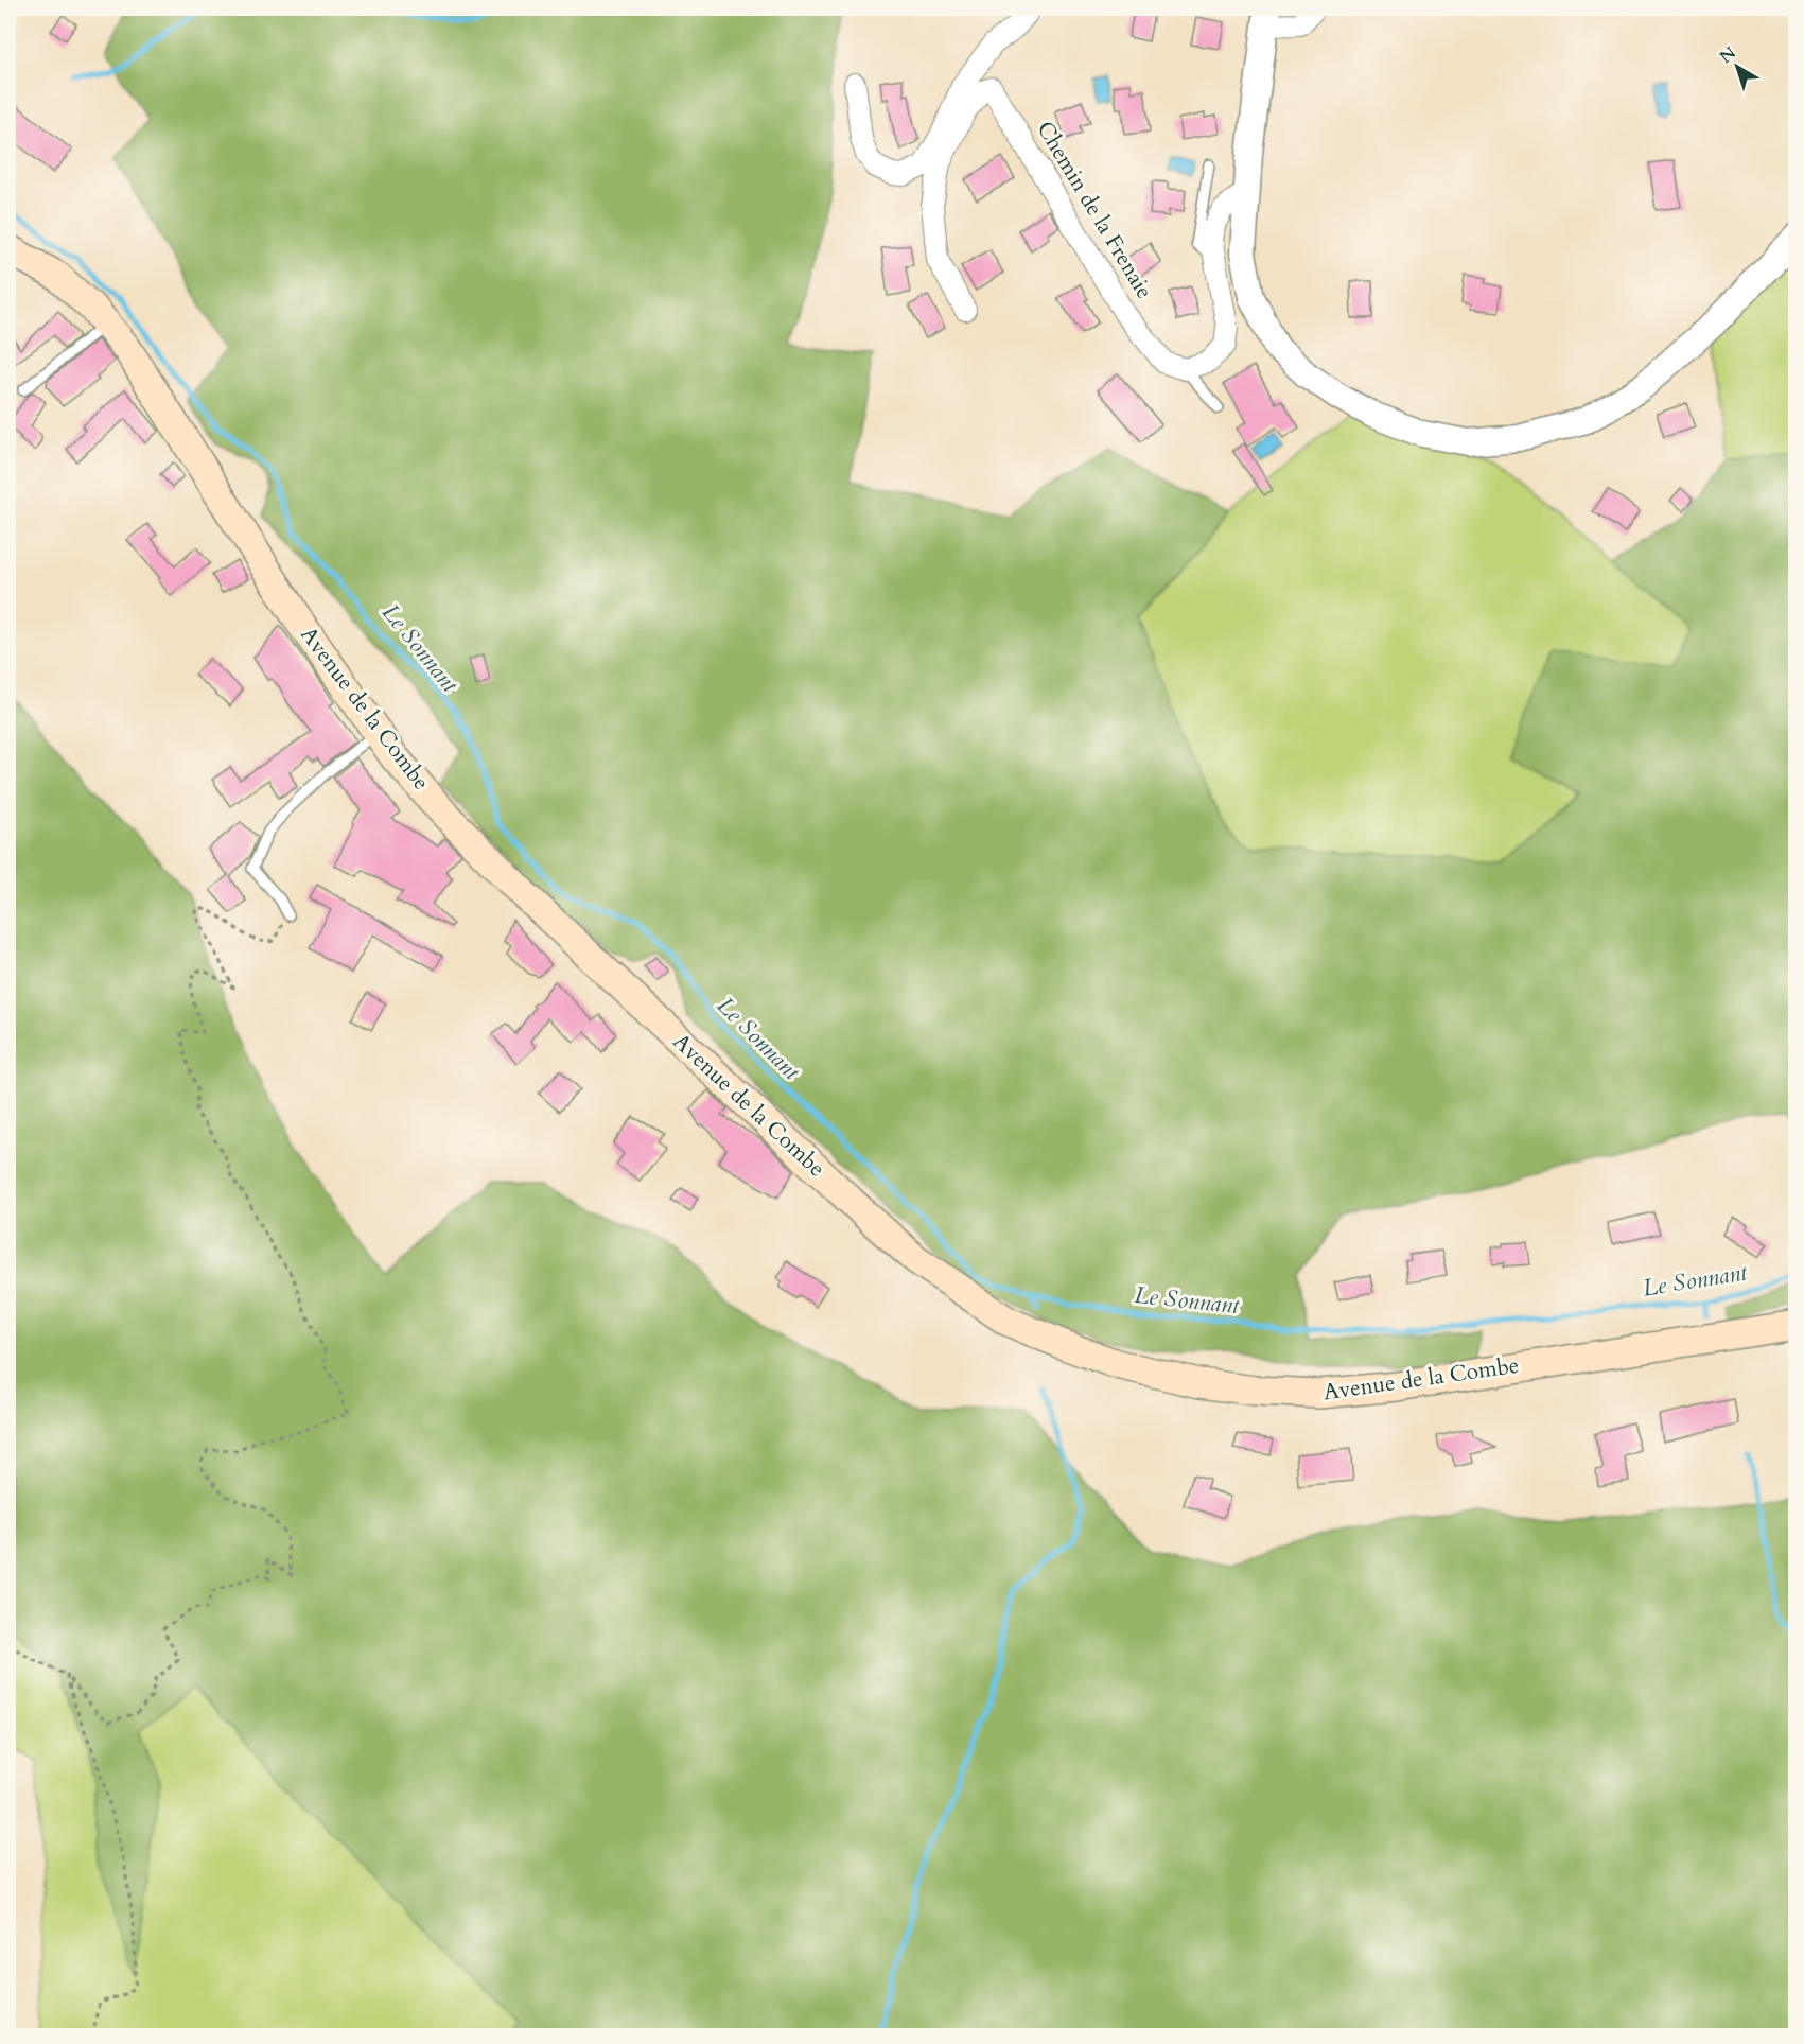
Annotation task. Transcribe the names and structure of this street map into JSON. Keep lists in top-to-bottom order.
{
  "streets": {
    "main road": ["Avenue de la Combe"],
    "street": ["Chemin de la Frenaie"]
  },
  "water": ["Le Sonnant"],
  "north": "top left"
}
